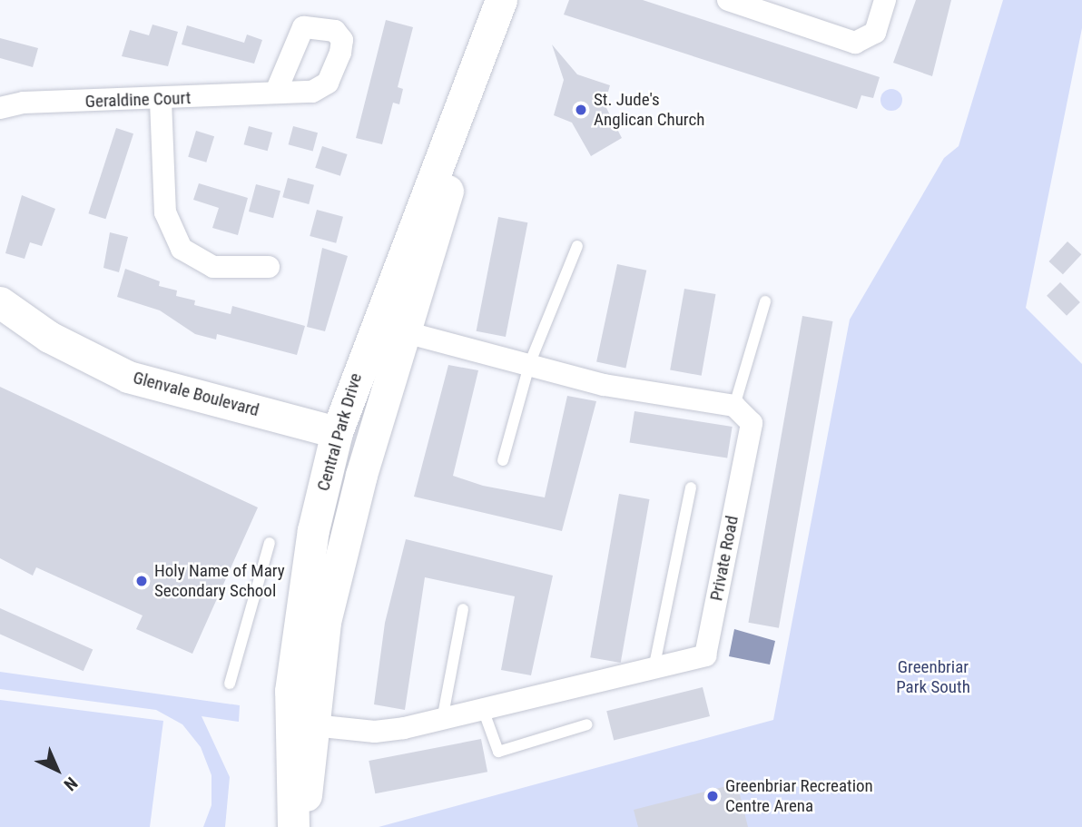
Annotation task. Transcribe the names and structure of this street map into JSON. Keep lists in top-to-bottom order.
{
  "streets": {
    "street": [
      "Geraldine Court",
      "Glenvale Boulevard",
      "Central Park Drive",
      "Private Road"
    ]
  },
  "crossings": [
    ["Glenvale Boulevard", "Central Park Drive"],
    ["Central Park Drive", "Private Road"]
  ],
  "parks": ["Greenbriar Park South"],
  "places": ["St. Jude's Anglican Church", "Holy Name of Mary Secondary School", "Greenbriar Recreation Centre Arena"],
  "north": "bottom right"
}
